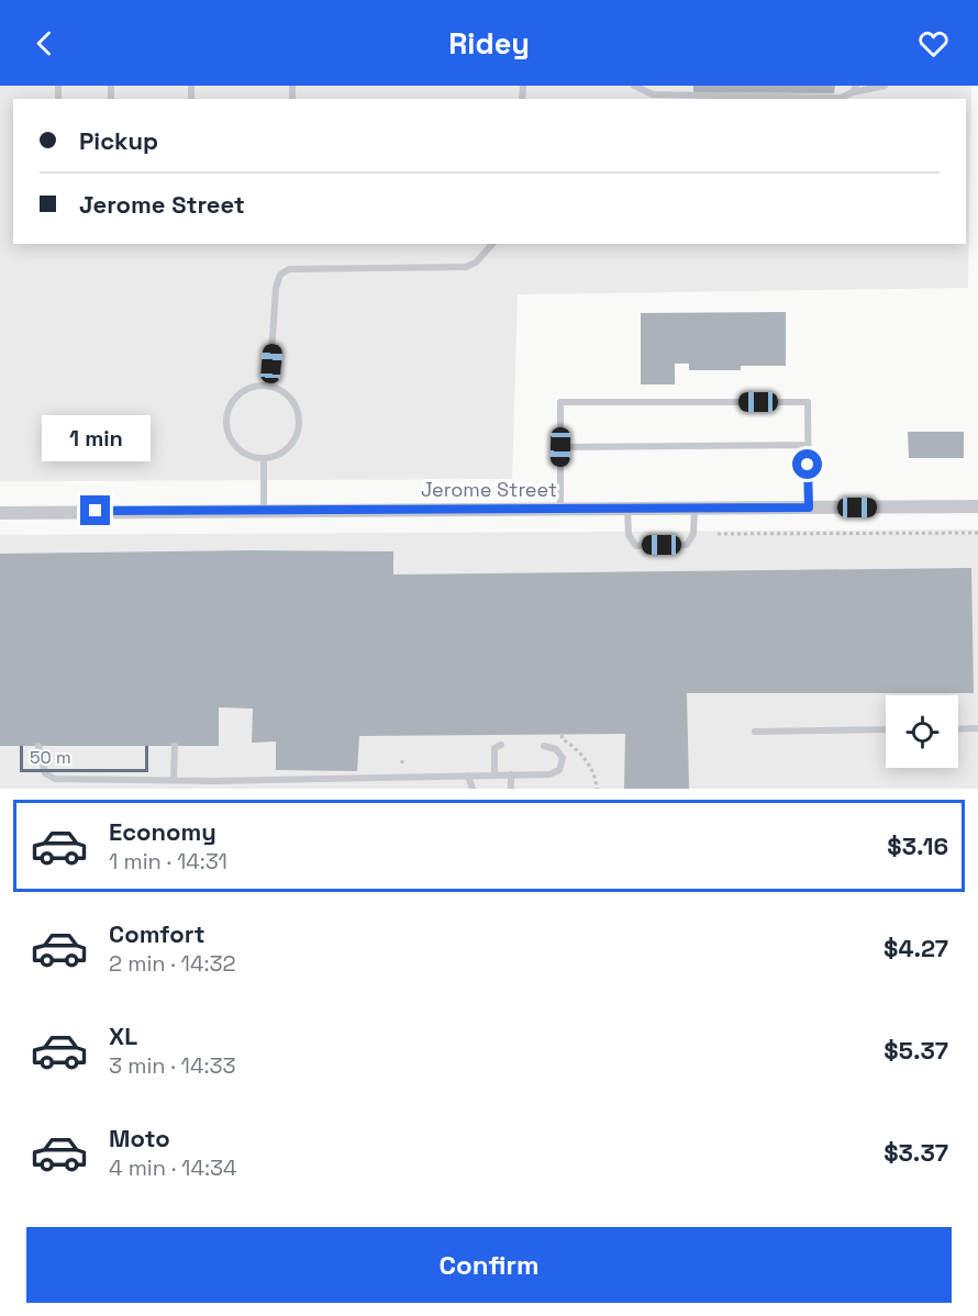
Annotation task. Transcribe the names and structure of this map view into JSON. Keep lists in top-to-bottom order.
{
  "streets": {
    "street": ["Jerome Street"]
  },
  "scale_bar": "50 m",
  "page": {
    "header": "Ridey",
    "banner": ["Pickup", "Jerome Street"],
    "bubble": "1 min",
    "scale": "50 m",
    "list": [
      {
        "name": "Economy",
        "note": "1 min · 14:31",
        "value": "$3.16"
      },
      {
        "name": "Comfort",
        "note": "2 min · 14:32",
        "value": "$4.27"
      },
      {
        "name": "XL",
        "note": "3 min · 14:33",
        "value": "$5.37"
      },
      {
        "name": "Moto",
        "note": "4 min · 14:34",
        "value": "$3.37"
      }
    ],
    "buttons": "Confirm"
  }
}
